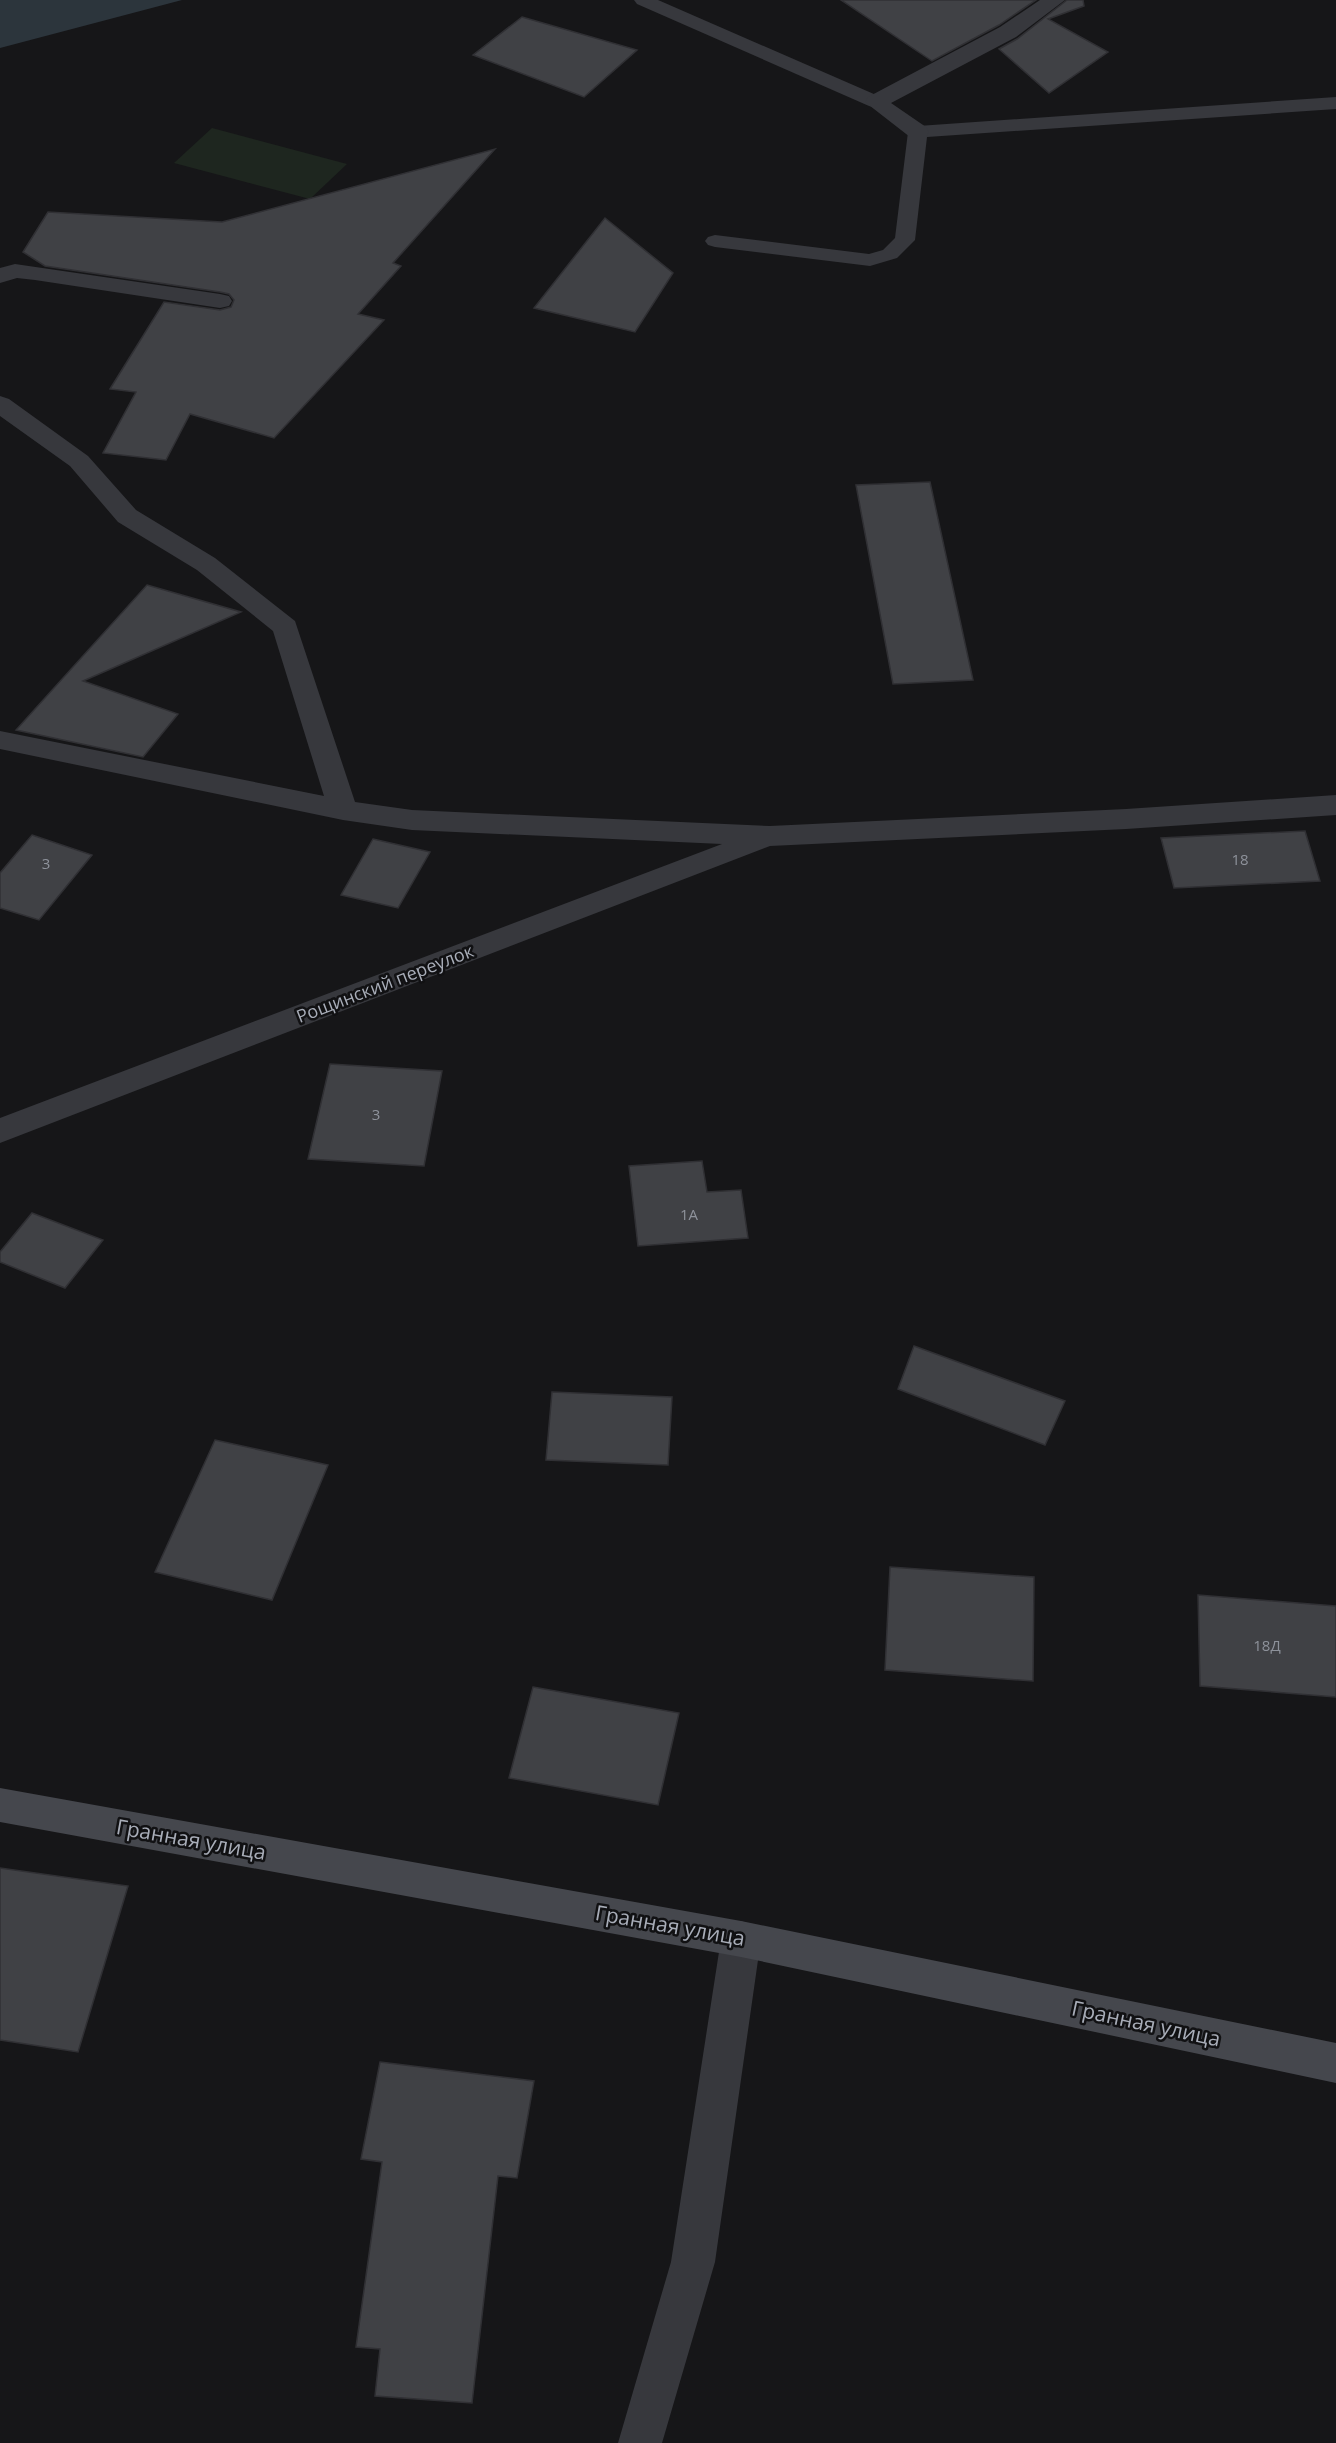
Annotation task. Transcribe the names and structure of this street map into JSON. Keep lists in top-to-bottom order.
{
  "streets": {
    "street": ["Рощинский переулок", "Гранная улица"]
  },
  "house_numbers": [
    "18",
    "3",
    "3",
    "1А",
    "18Д"
  ]
}
